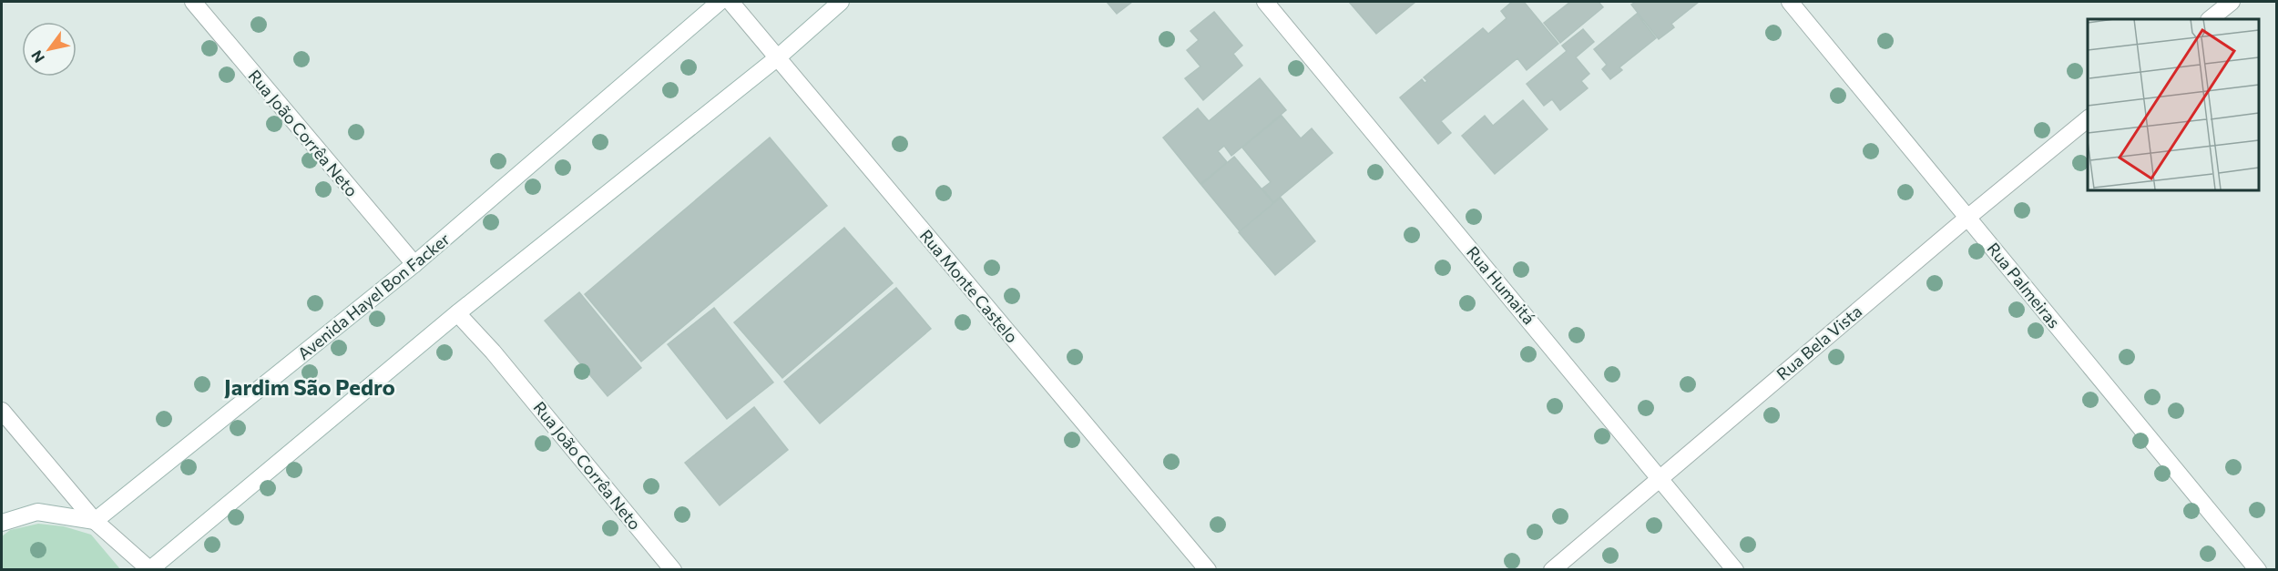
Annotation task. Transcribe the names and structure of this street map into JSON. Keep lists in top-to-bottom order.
{
  "streets": {
    "street": [
      "Rua João Corrêa Neto",
      "Rua Humaitá",
      "Rua Palmeiras",
      "Rua Monte Castelo",
      "Avenida Hayel Bon Facker",
      "Rua Bela Vista"
    ]
  },
  "crossings": [
    ["Rua João Corrêa Neto", "Avenida Hayel Bon Facker"],
    ["Rua Humaitá", "Rua Bela Vista"],
    ["Rua Palmeiras", "Rua Bela Vista"]
  ],
  "districts": ["Jardim São Pedro"],
  "north": "bottom left"
}
